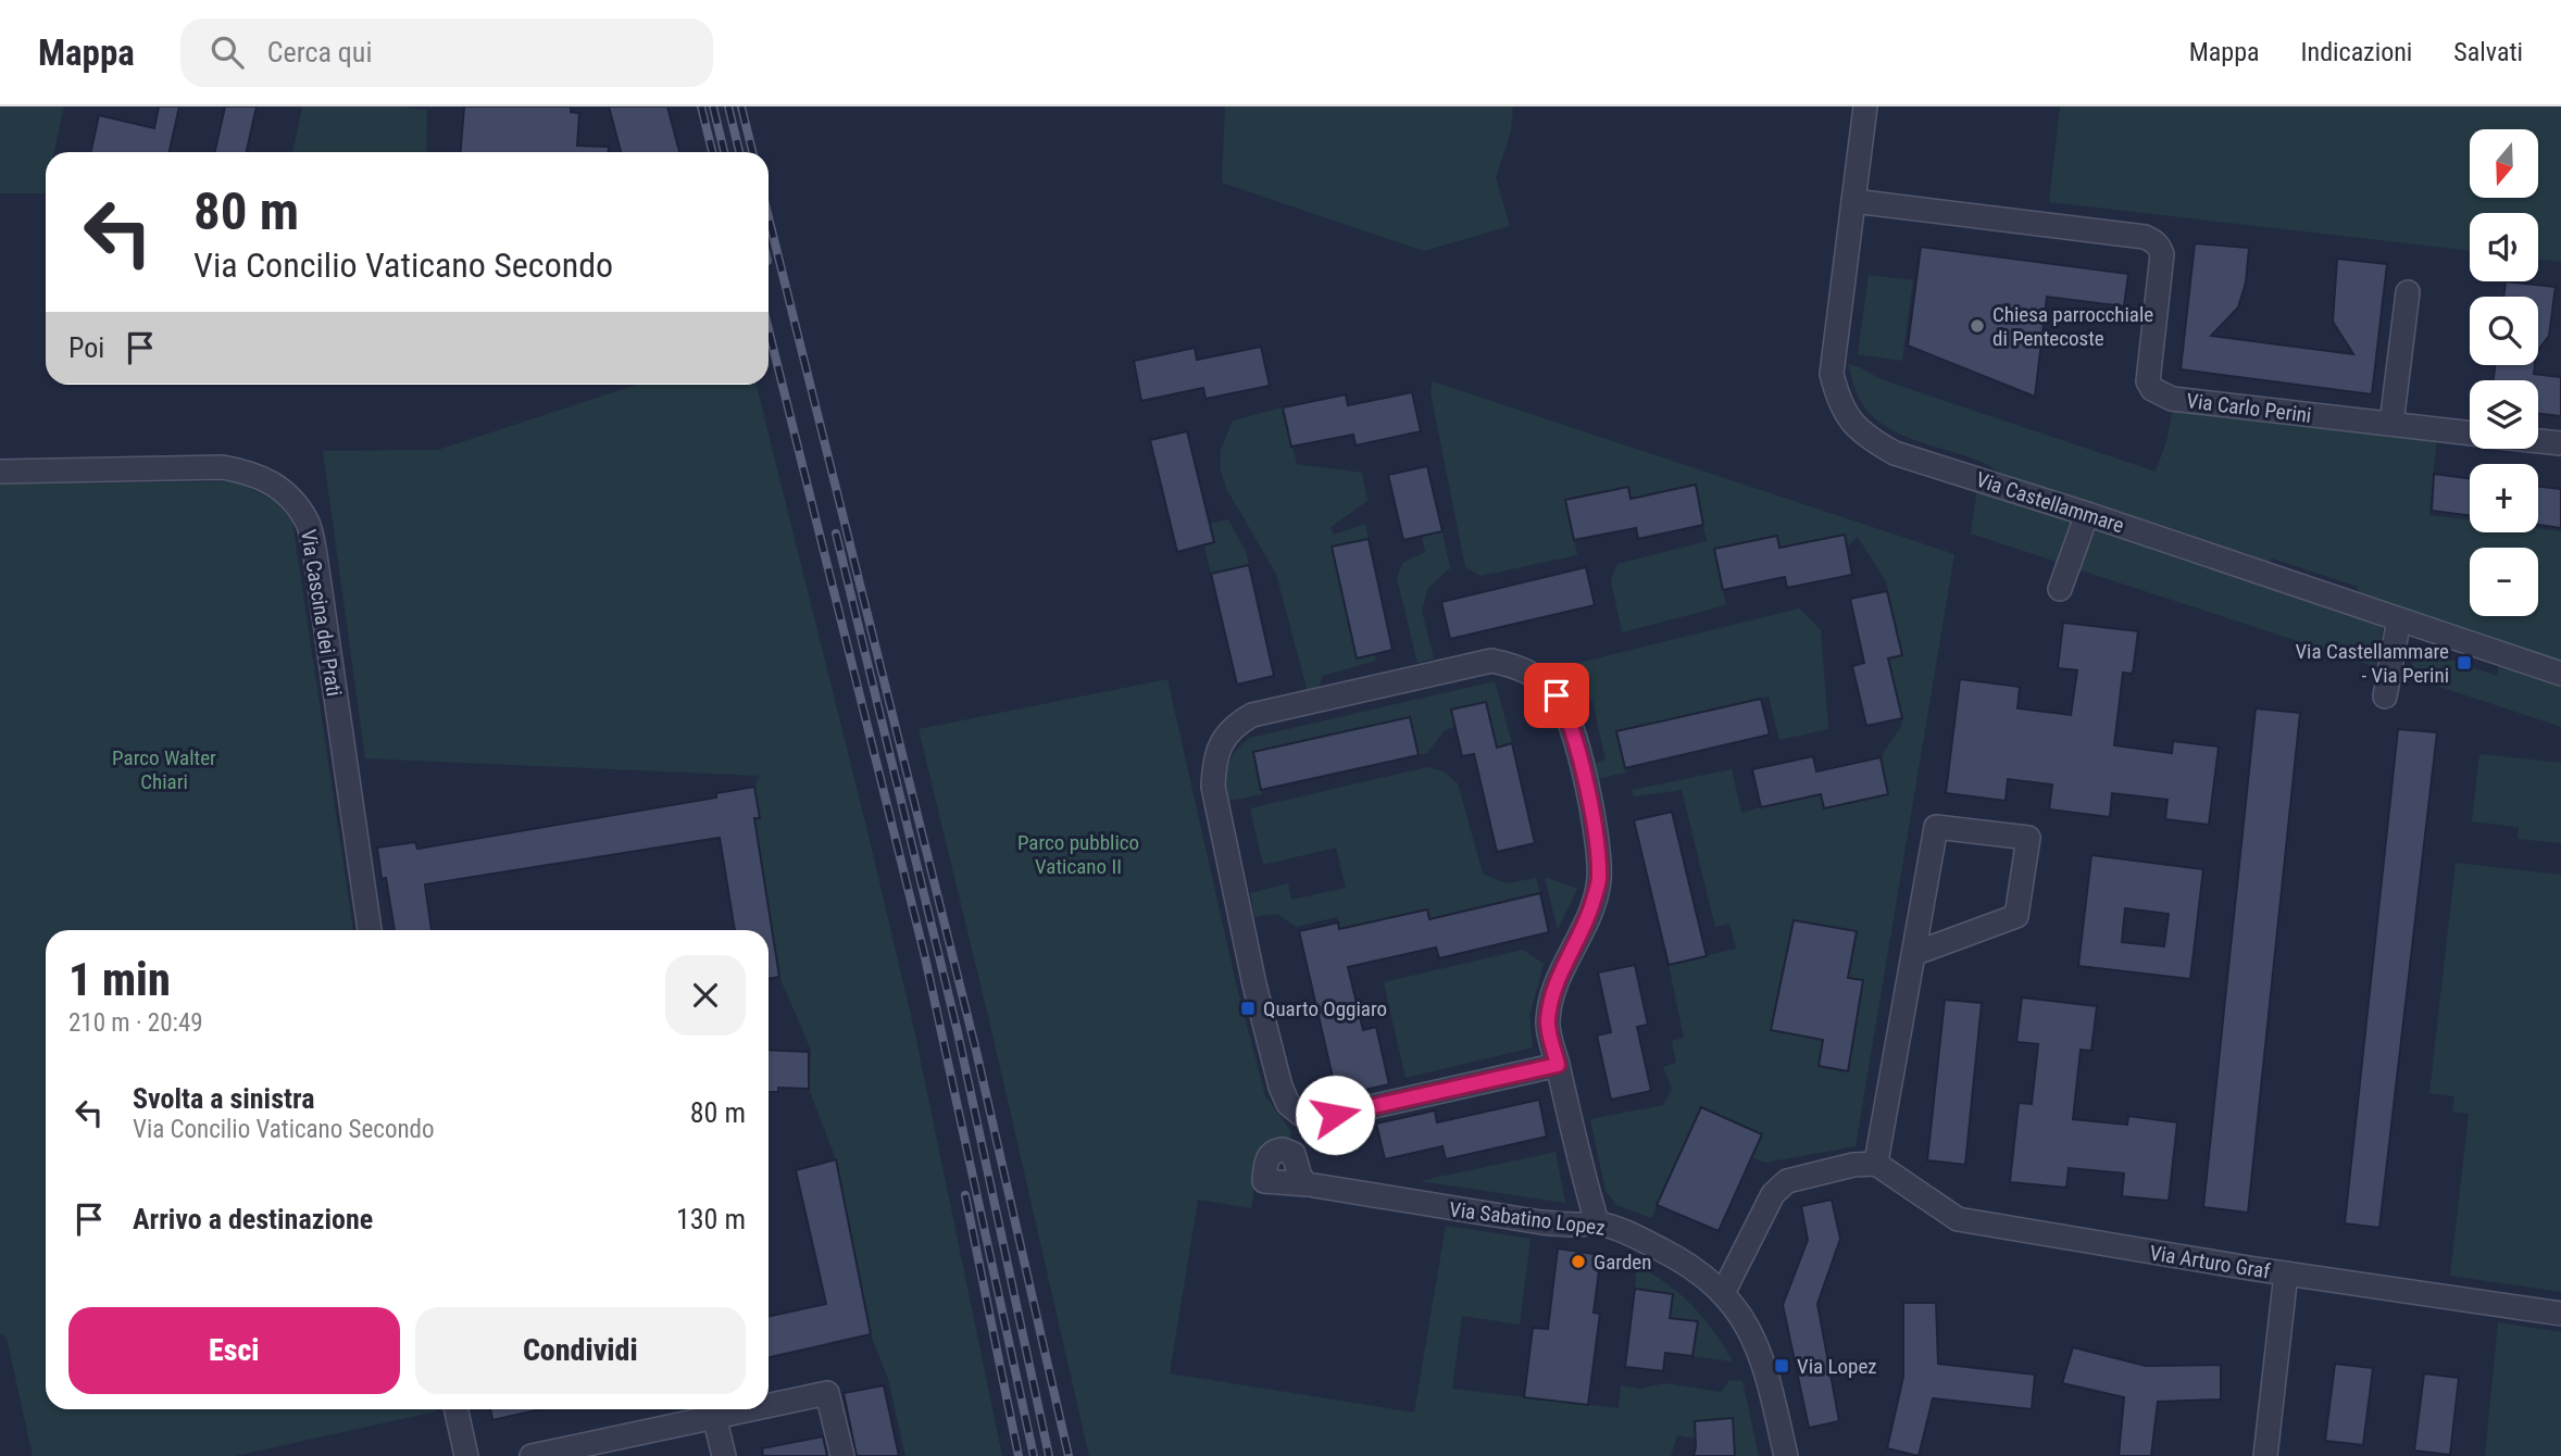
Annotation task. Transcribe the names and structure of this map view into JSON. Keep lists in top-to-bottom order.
{
  "streets": {
    "street": [
      "Via Carlo Perini",
      "Via Castellammare",
      "Via Cascina dei Prati",
      "Via Sabatino Lopez",
      "Via Arturo Graf"
    ]
  },
  "crossings": [
    ["Via Carlo Perini", "Via Castellammare"]
  ],
  "parks": ["Parco Walter Chiari", "Parco pubblico Vaticano II"],
  "places": {
    "other": ["Chiesa parrocchiale di Pentecoste", "Garden"],
    "transit": ["Via Castellammare - Via Perini", "Quarto Oggiaro", "Via Lopez"]
  },
  "north": "bottom",
  "page": {
    "header": "Mappa",
    "search": "Cerca qui",
    "nav": ["Mappa", "Indicazioni", "Salvati"],
    "map_buttons": ["+", "−"],
    "turn": ["80 m", "Via Concilio Vaticano Secondo"],
    "then": "Poi",
    "heading": ["1 min", "210 m · 20:49"],
    "list": [
      {
        "name": "Svolta a sinistra",
        "note": "Via Concilio Vaticano Secondo",
        "value": "80 m"
      },
      {
        "name": "Arrivo a destinazione",
        "value": "130 m"
      }
    ],
    "buttons": ["Esci", "Condividi"]
  }
}
